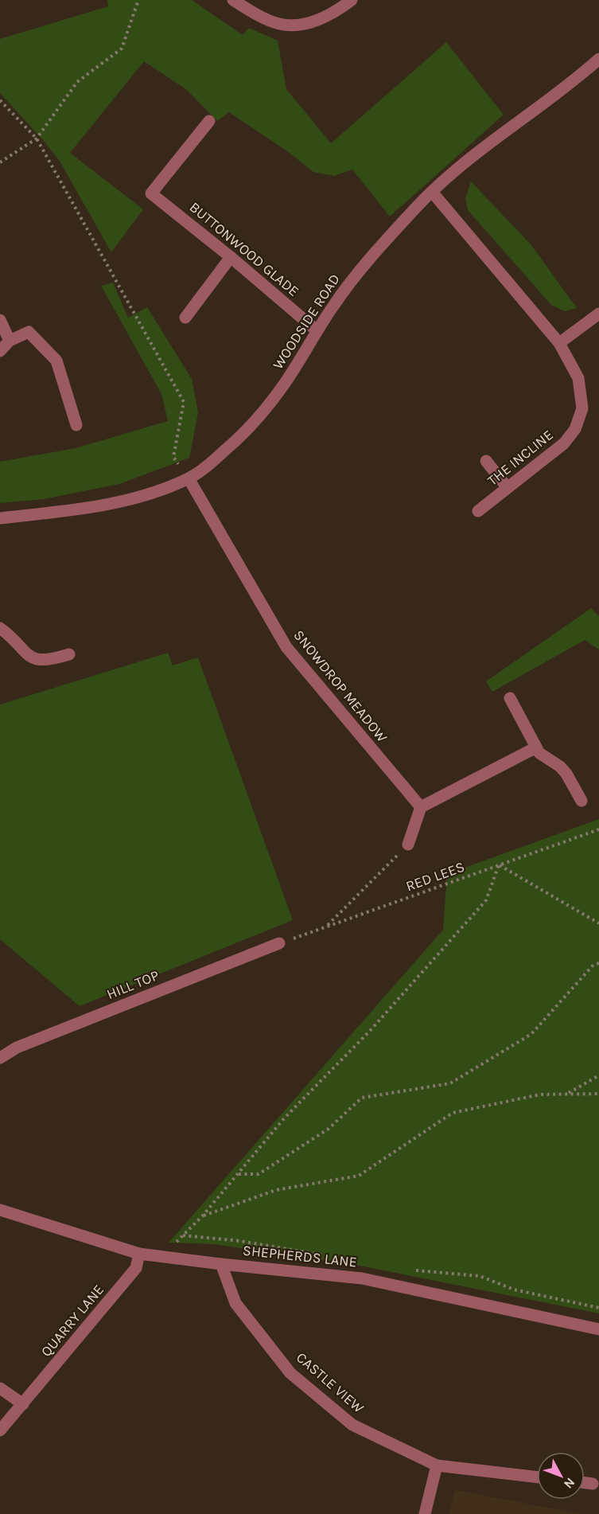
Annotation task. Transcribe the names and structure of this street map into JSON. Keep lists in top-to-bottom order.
{
  "streets": {
    "street": [
      "BUTTONWOOD GLADE",
      "WOODSIDE ROAD",
      "THE INCLINE",
      "SNOWDROP MEADOW",
      "HILL TOP",
      "SHEPHERDS LANE",
      "QUARRY LANE",
      "CASTLE VIEW"
    ],
    "path": ["RED LEES"]
  },
  "crossings": [
    ["BUTTONWOOD GLADE", "WOODSIDE ROAD"],
    ["WOODSIDE ROAD", "THE INCLINE"],
    ["WOODSIDE ROAD", "SNOWDROP MEADOW"],
    ["RED LEES", "HILL TOP"],
    ["SHEPHERDS LANE", "QUARRY LANE"],
    ["SHEPHERDS LANE", "CASTLE VIEW"]
  ],
  "north": "bottom right"
}
